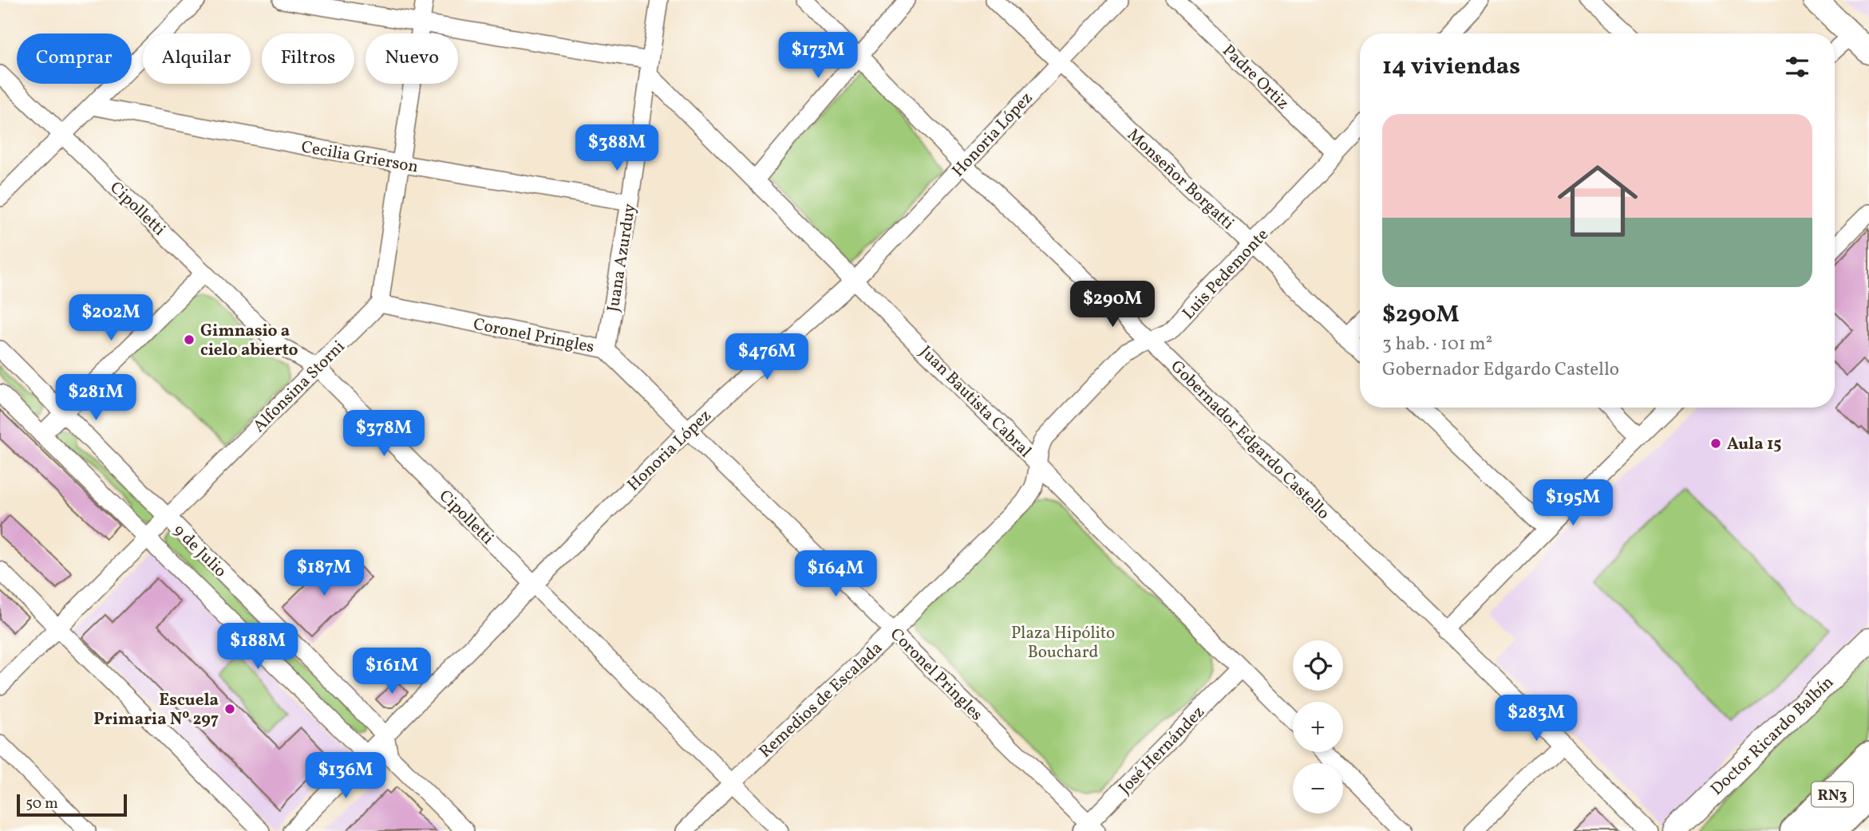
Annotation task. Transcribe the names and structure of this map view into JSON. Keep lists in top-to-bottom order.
{
  "streets": {
    "highway": ["RN3"],
    "street": [
      "Padre Ortiz",
      "Honoria López",
      "Cecilia Grierson",
      "Monseñor Borgatti",
      "Cipolletti",
      "Juana Azurduy",
      "Luis Pedemonte",
      "Coronel Pringles",
      "Alfonsina Storni",
      "Juan Bautista Cabral",
      "Gobernador Edgardo Castello",
      "9 de Julio",
      "Remedios de Escalada",
      "Doctor Ricardo Balbín",
      "José Hernández"
    ]
  },
  "crossings": [
    ["Padre Ortiz", "Luis Pedemonte"],
    ["Honoria López", "Monseñor Borgatti"],
    ["Honoria López", "Cipolletti"],
    ["Honoria López", "Coronel Pringles"],
    ["Honoria López", "Juan Bautista Cabral"],
    ["Honoria López", "Gobernador Edgardo Castello"],
    ["Honoria López", "9 de Julio"],
    ["Cecilia Grierson", "Juana Azurduy"],
    ["Monseñor Borgatti", "Luis Pedemonte"],
    ["Cipolletti", "Alfonsina Storni"],
    ["Cipolletti", "Remedios de Escalada"],
    ["Juana Azurduy", "Coronel Pringles"],
    ["Juana Azurduy", "Juan Bautista Cabral"],
    ["Luis Pedemonte", "Juan Bautista Cabral"],
    ["Luis Pedemonte", "Gobernador Edgardo Castello"],
    ["Luis Pedemonte", "Remedios de Escalada"],
    ["Coronel Pringles", "Alfonsina Storni"],
    ["Coronel Pringles", "Remedios de Escalada"],
    ["Coronel Pringles", "José Hernández"],
    ["Alfonsina Storni", "9 de Julio"],
    ["Juan Bautista Cabral", "Remedios de Escalada"],
    ["Juan Bautista Cabral", "José Hernández"]
  ],
  "parks": ["Plaza Hipólito Bouchard"],
  "places": ["Gimnasio a cielo abierto", "Aula 15", "Escuela Primaria Nº 297"],
  "scale_bar": "50 m",
  "page": {
    "price": [
      "$173M",
      "$388M",
      "$290M",
      "$202M",
      "$476M",
      "$281M",
      "$378M",
      "$195M",
      "$187M",
      "$164M",
      "$188M",
      "$161M",
      "$283M",
      "$136M"
    ],
    "chip": [
      "Comprar",
      "Alquilar",
      "Filtros",
      "Nuevo"
    ],
    "heading": "14 viviendas",
    "list": [
      {
        "name": "$290M",
        "note": "3 hab. · 101 m² · Gobernador Edgardo Castello"
      }
    ],
    "map_buttons": ["+", "−"],
    "scale": "50 m"
  }
}
